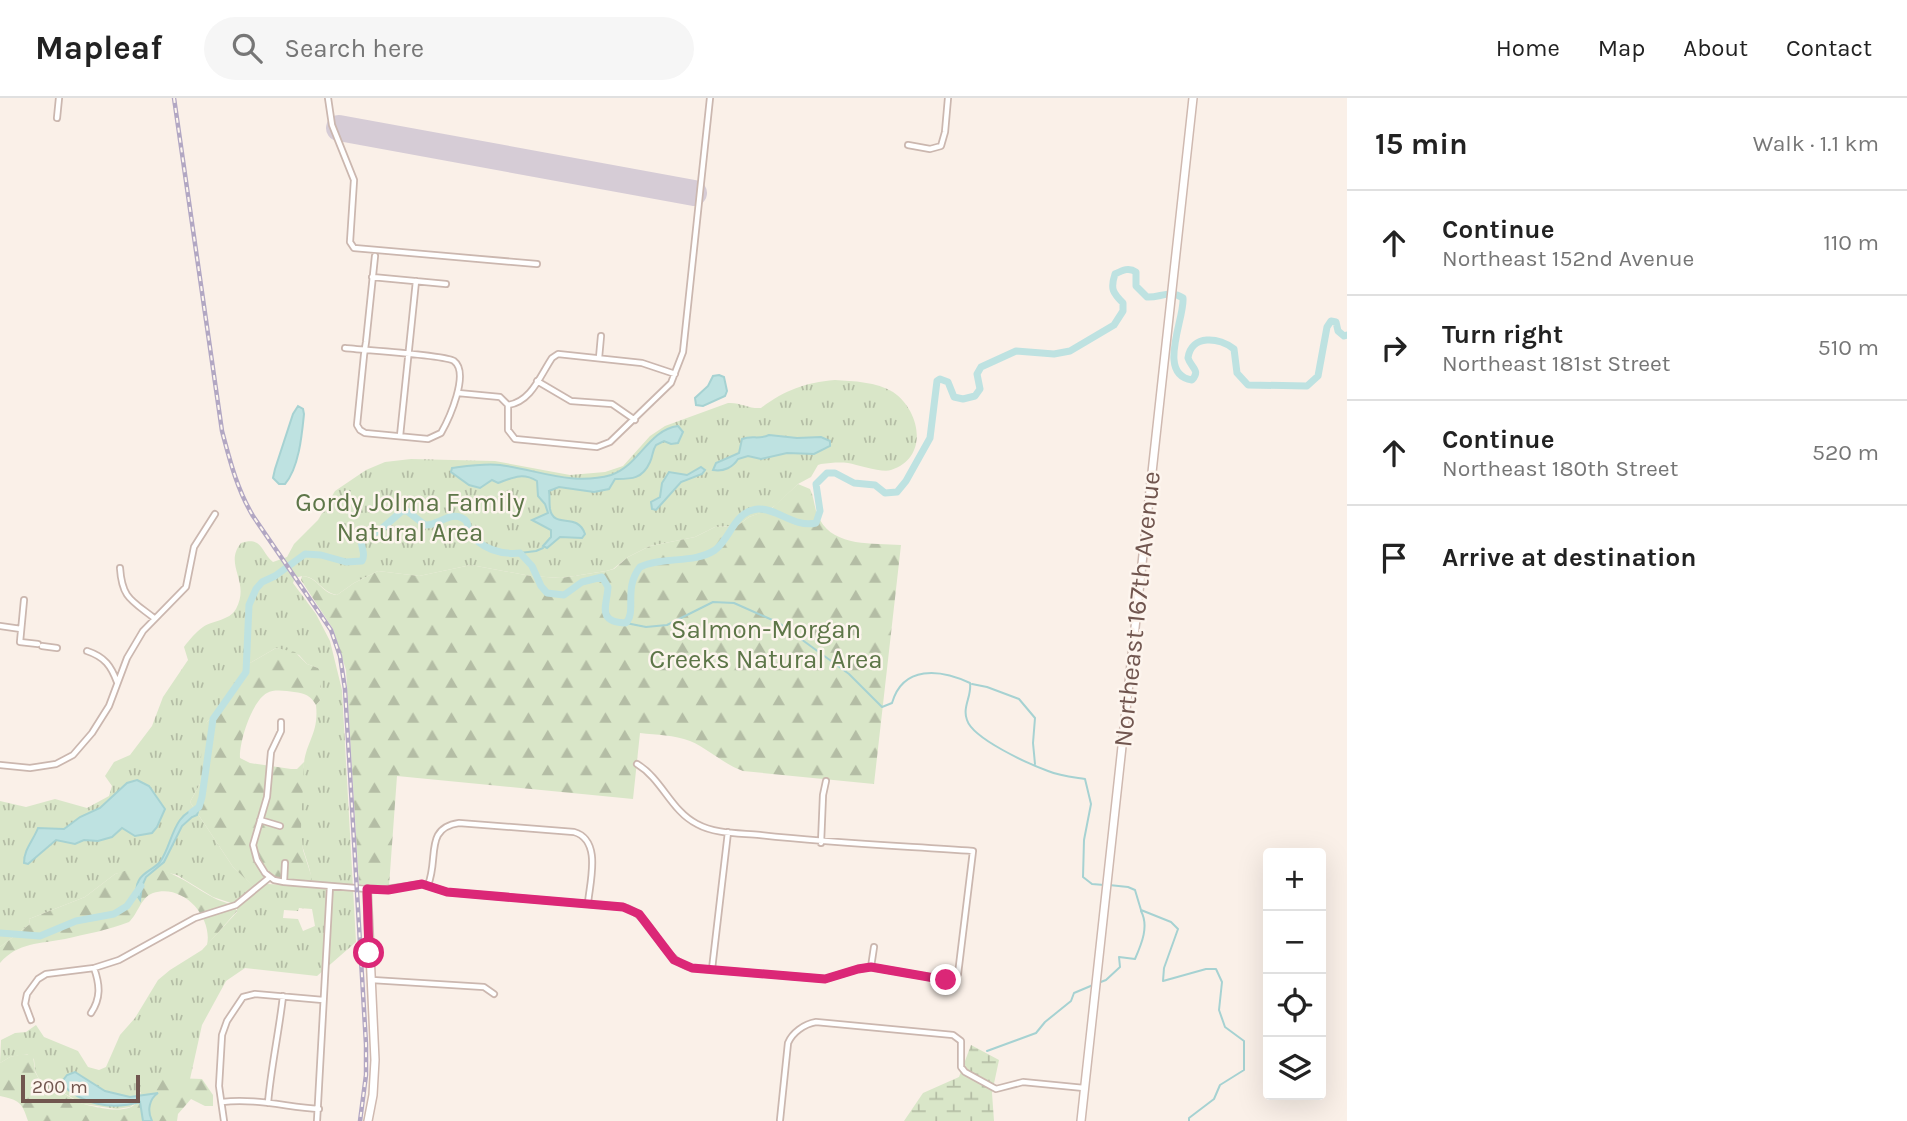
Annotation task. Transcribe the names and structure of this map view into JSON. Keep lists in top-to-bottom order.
{
  "streets": {
    "street": ["Northeast 167th Avenue"]
  },
  "parks": ["Gordy Jolma Family Natural Area", "Salmon-Morgan Creeks Natural Area"],
  "scale_bar": "200 m",
  "page": {
    "header": "Mapleaf",
    "search": "Search here",
    "nav": [
      "Home",
      "Map",
      "About",
      "Contact"
    ],
    "heading": ["15 min", "Walk · 1.1 km"],
    "list": [
      ["Continue", "Northeast 152nd Avenue", "110 m"],
      ["Turn right", "Northeast 181st Street", "510 m"],
      ["Continue", "Northeast 180th Street", "520 m"],
      "Arrive at destination"
    ],
    "map_buttons": ["+", "−"],
    "scale": "200 m"
  }
}
